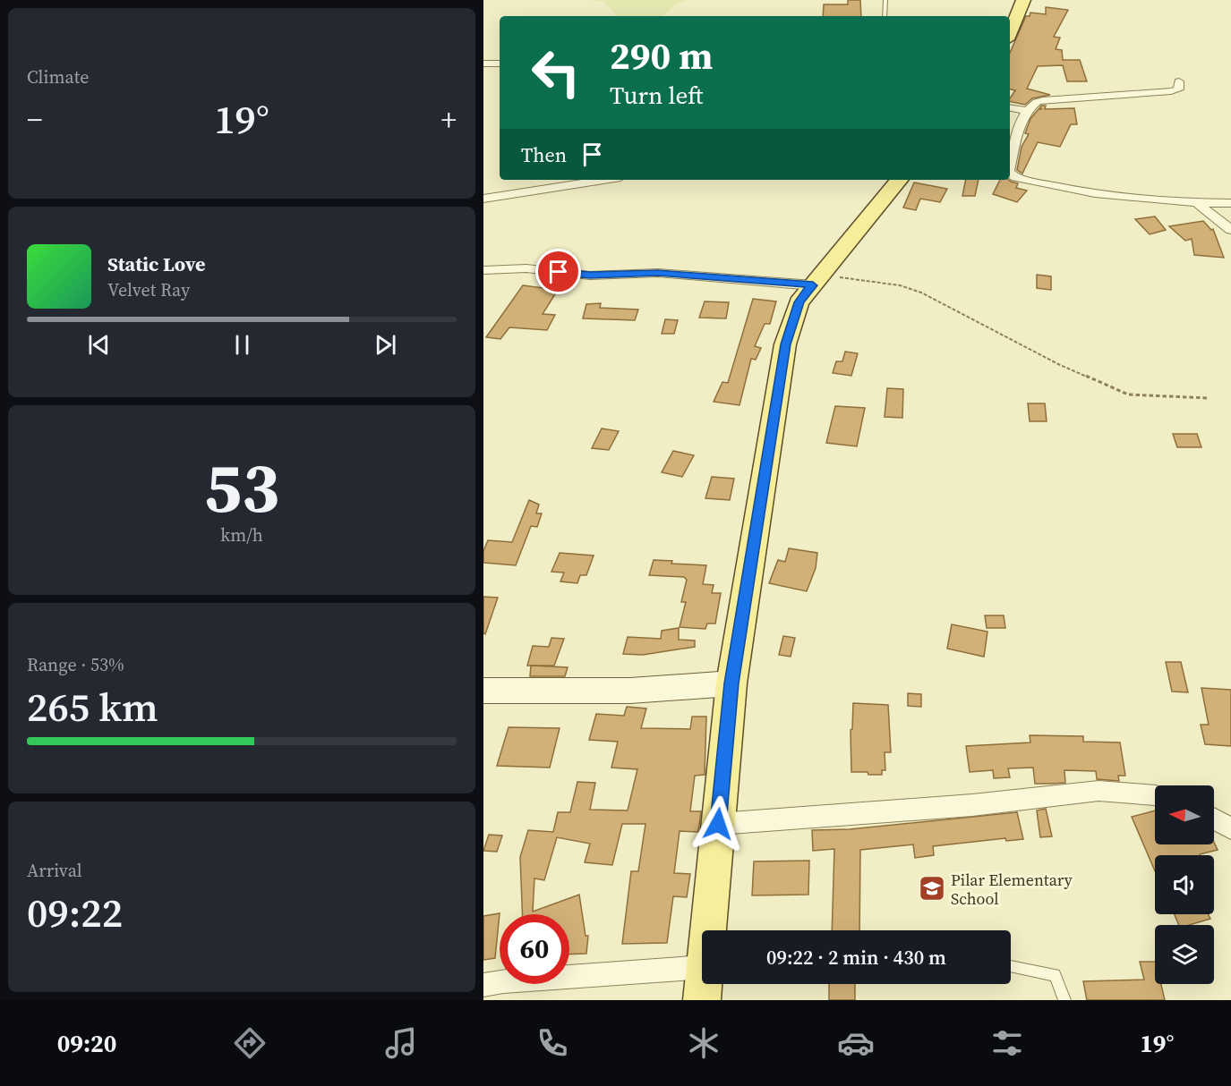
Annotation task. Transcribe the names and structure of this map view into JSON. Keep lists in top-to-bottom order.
{
  "places": {
    "school or university": ["Pilar Elementary School"]
  },
  "north": "left",
  "page": {
    "tile": [
      "Climate",
      ["53", "km/h"],
      ["Range · 53%", "265 km"],
      ["Arrival", "09:22"]
    ],
    "turn": ["290 m", "Turn left"],
    "heat": ["−", "19°", "+"],
    "then": "Then",
    "song": ["Static Love", "Velvet Ray"],
    "limit": "60",
    "trip": "09:22 · 2 min · 430 m",
    "tabs": ["09:20", "19°"]
  }
}
